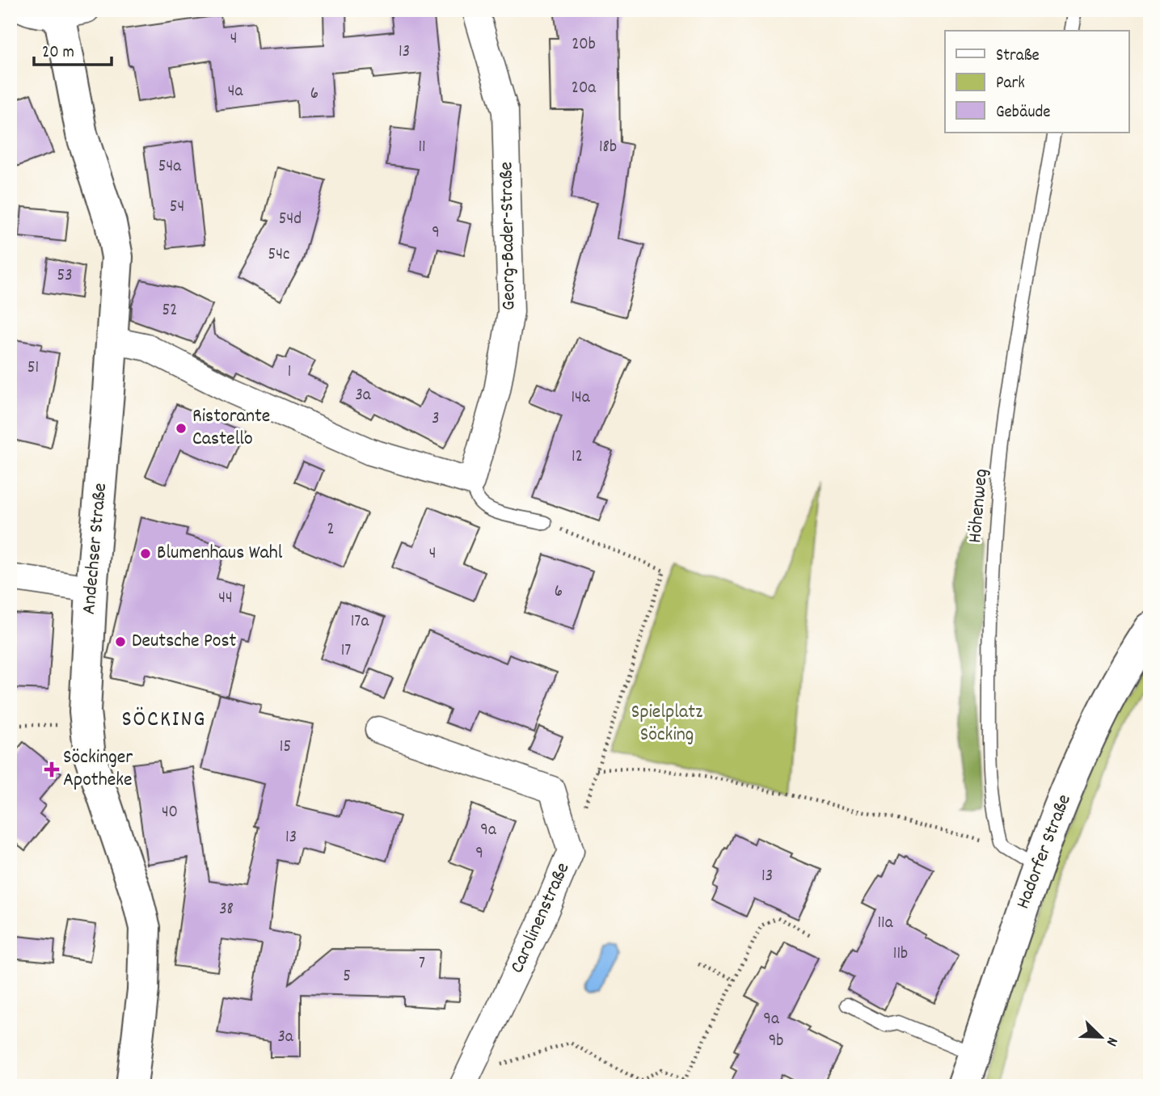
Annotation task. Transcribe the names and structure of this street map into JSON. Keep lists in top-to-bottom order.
{
  "streets": {
    "street": [
      "Georg-Bader-Straße",
      "Andechser Straße",
      "Hadorfer Straße",
      "Carolinenstraße"
    ],
    "lane": ["Höhenweg"]
  },
  "districts": ["SÖCKING"],
  "parks": ["Spielplatz Söcking"],
  "places": {
    "other": ["Ristorante Castello", "Blumenhaus Wahl", "Deutsche Post"],
    "health": ["Söckinger Apotheke"]
  },
  "house_numbers": [
    "4",
    "20b",
    "13",
    "20a",
    "4a",
    "6",
    "11",
    "18b",
    "54a",
    "54",
    "54d",
    "9",
    "54c",
    "53",
    "52",
    "51",
    "1",
    "3a",
    "14a",
    "3",
    "12",
    "2",
    "4",
    "6",
    "44",
    "17a",
    "17",
    "15",
    "40",
    "9a",
    "13",
    "9",
    "13",
    "38",
    "11a",
    "11b",
    "7",
    "5",
    "9a",
    "3a",
    "9b"
  ],
  "legend": ["Straße", "Park", "Gebäude"],
  "scale_bar": "20 m",
  "north": "bottom right"
}
